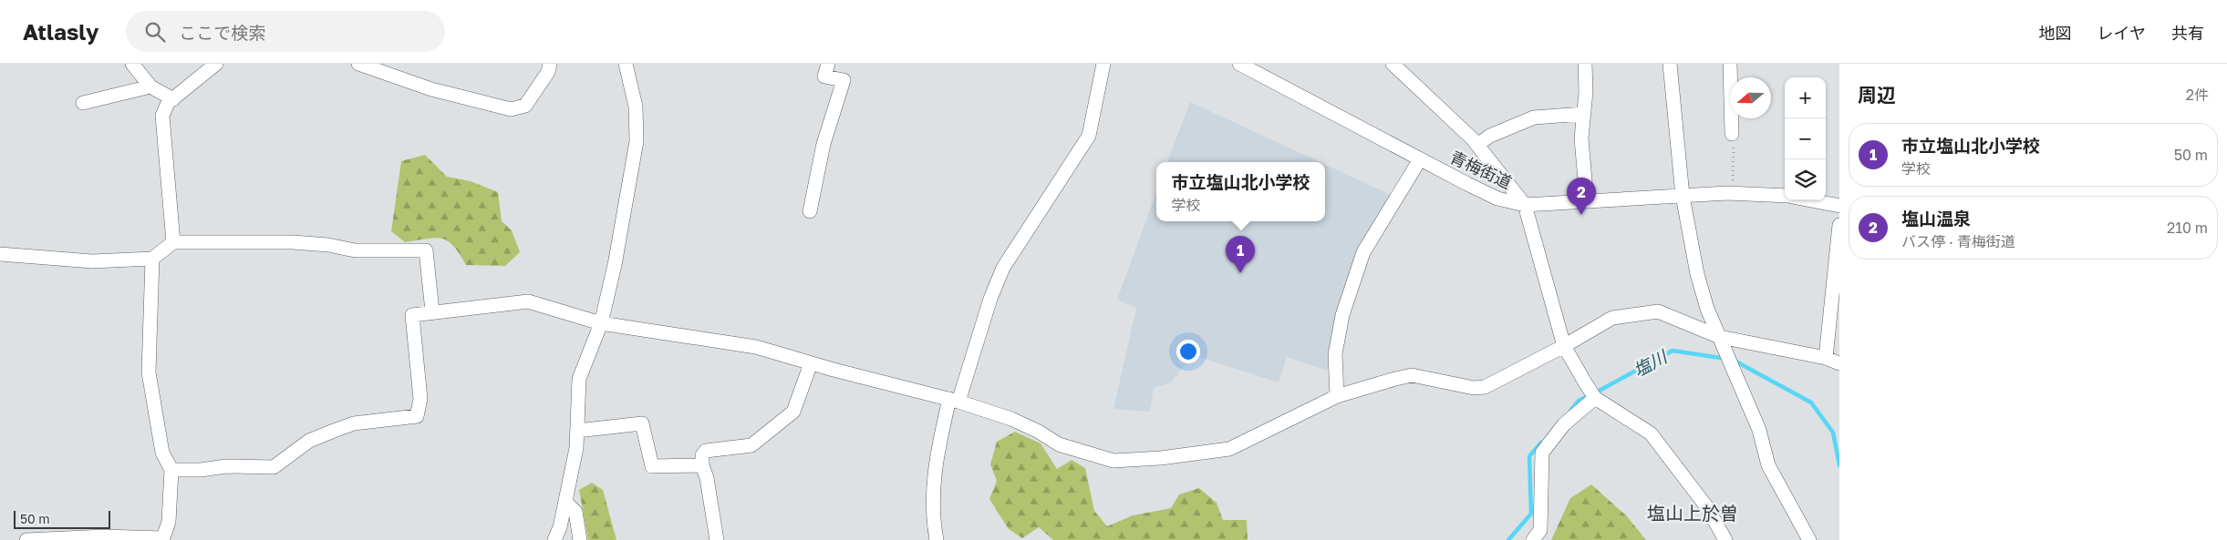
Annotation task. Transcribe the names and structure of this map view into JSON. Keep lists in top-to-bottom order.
{
  "streets": {
    "street": ["青梅街道"]
  },
  "districts": ["塩山上於曽"],
  "water": ["塩川"],
  "scale_bar": "50 m",
  "north": "left",
  "page": {
    "header": "Atlasly",
    "search": "ここで検索",
    "nav": ["地図", "レイヤ", "共有"],
    "heading": ["周辺", "2件"],
    "map_buttons": ["+", "−"],
    "list": [
      {
        "mark": "1",
        "name": "市立塩山北小学校",
        "note": "学校",
        "value": "50 m"
      },
      {
        "mark": "2",
        "name": "塩山温泉",
        "note": "バス停 · 青梅街道",
        "value": "210 m"
      }
    ],
    "popup": ["市立塩山北小学校", "学校"],
    "pins": ["2", "1"],
    "scale": "50 m"
  }
}
